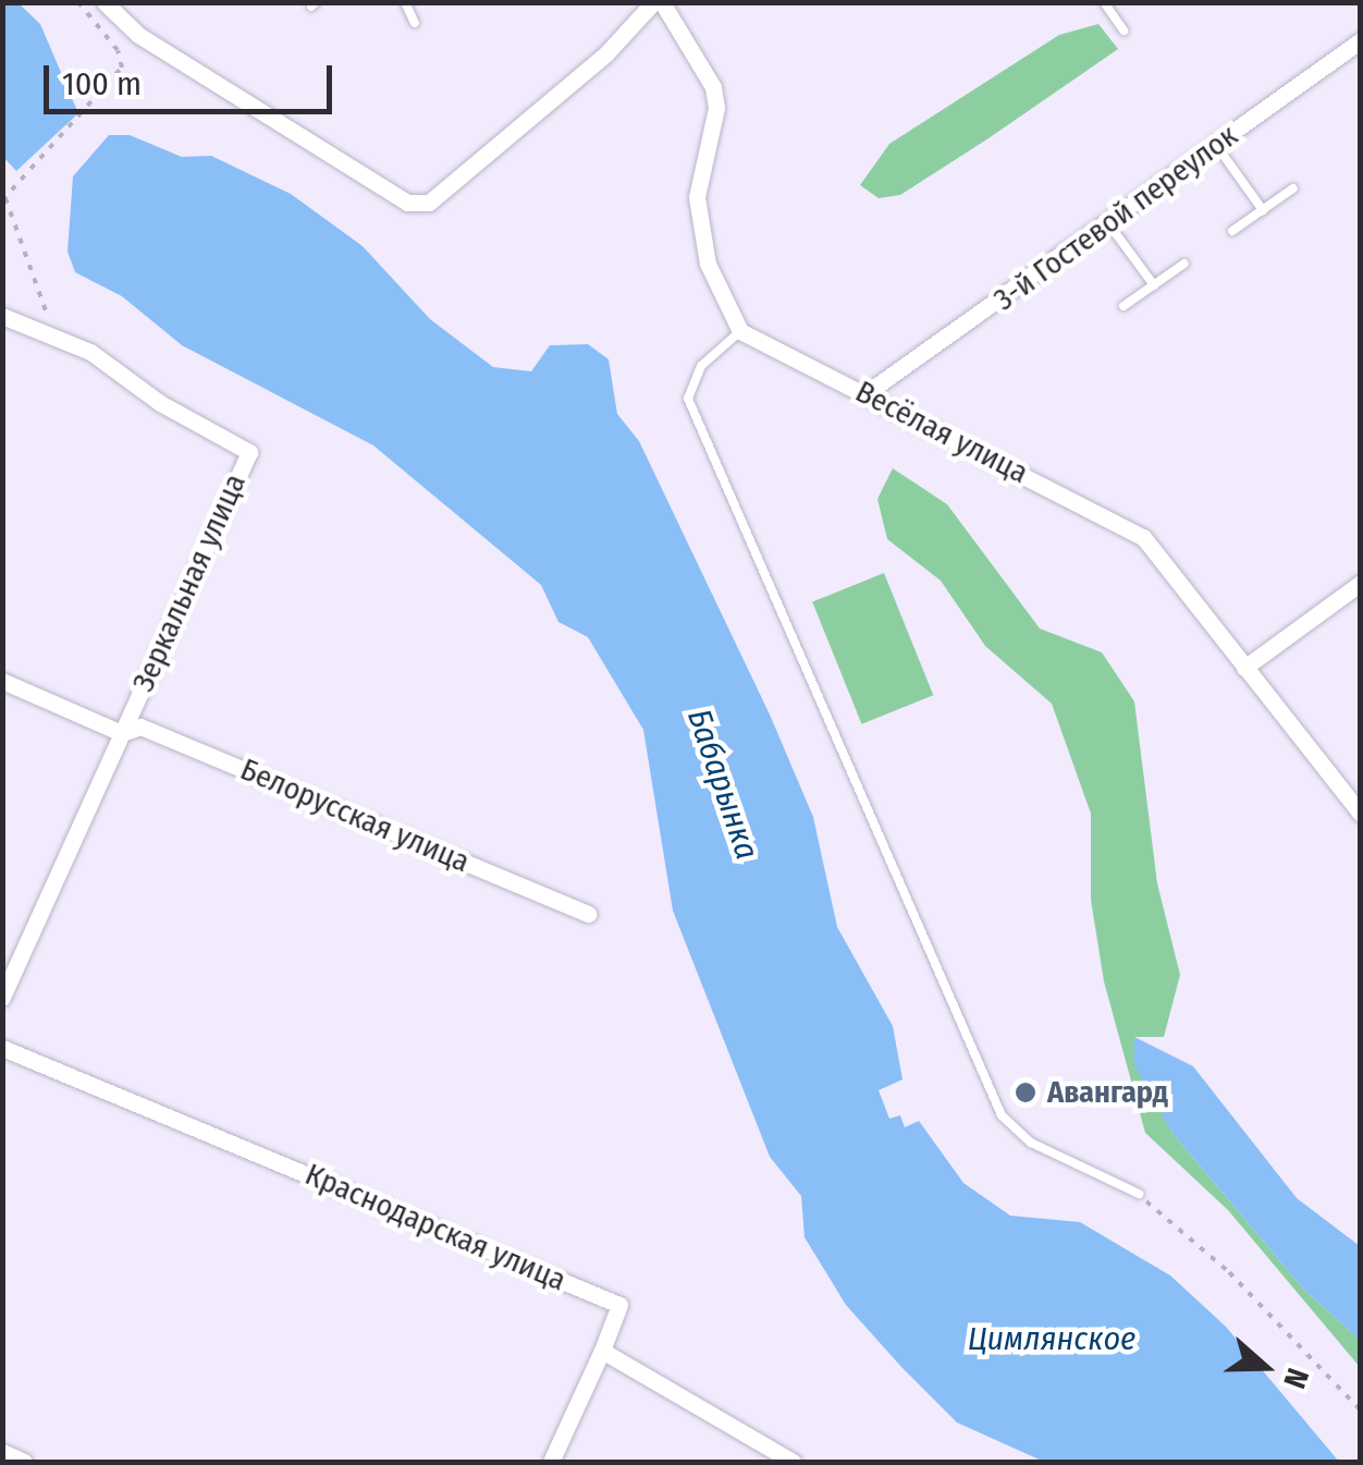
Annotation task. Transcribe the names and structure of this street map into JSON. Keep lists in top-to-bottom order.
{
  "streets": {
    "street": [
      "3-й Гостевой переулок",
      "Весёлая улица",
      "Зеркальная улица",
      "Белорусская улица",
      "Краснодарская улица"
    ]
  },
  "crossings": [
    ["3-й Гостевой переулок", "Весёлая улица"],
    ["Зеркальная улица", "Белорусская улица"]
  ],
  "water": ["Бабарынка", "Цимлянское"],
  "places": ["Авангард"],
  "scale_bar": "100 m",
  "north": "right"
}
